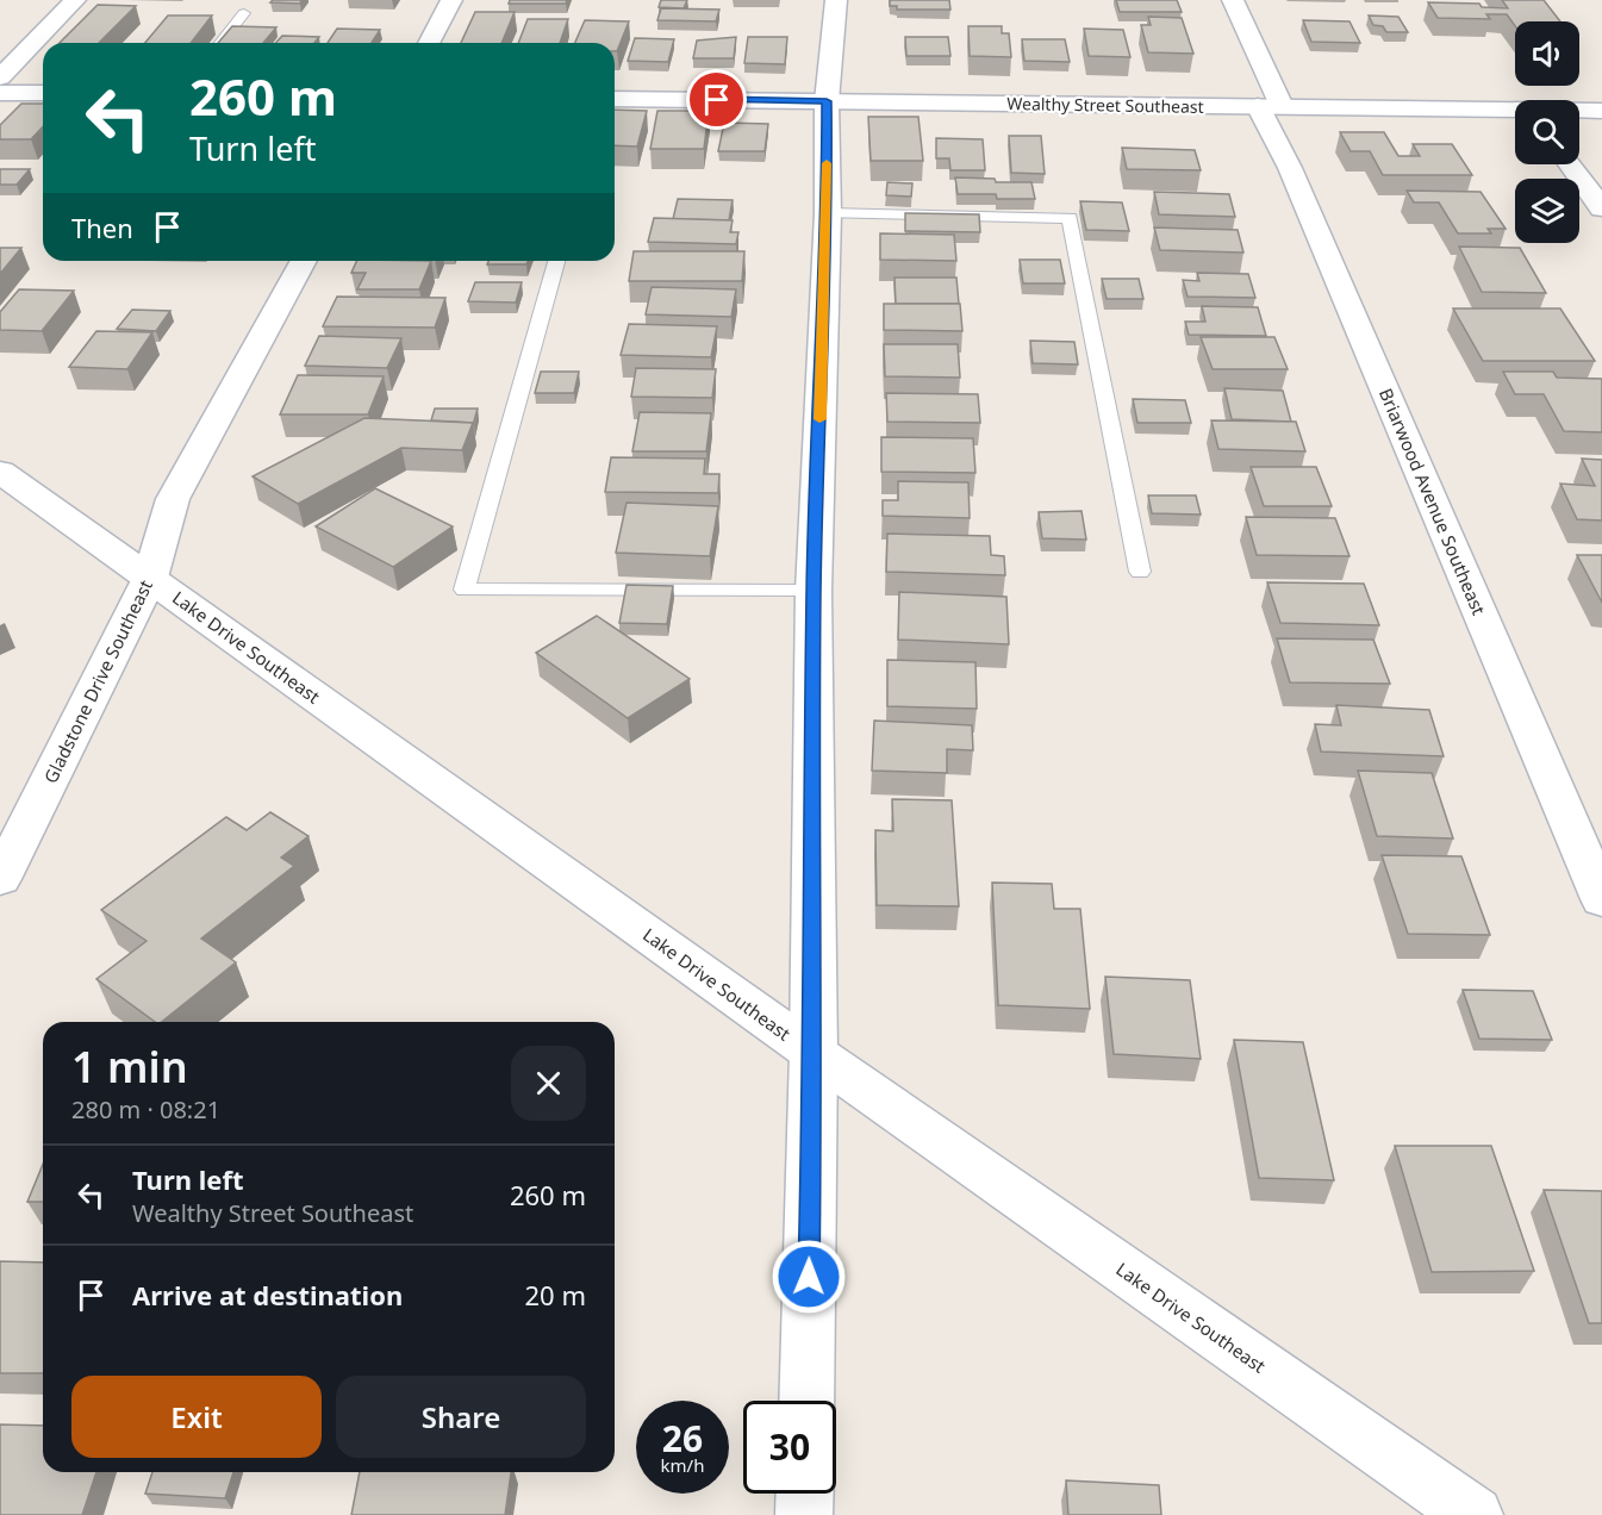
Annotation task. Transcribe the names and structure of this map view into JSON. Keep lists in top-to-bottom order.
{
  "streets": {
    "street": [
      "Wealthy Street Southeast",
      "Briarwood Avenue Southeast",
      "Lake Drive Southeast",
      "Gladstone Drive Southeast"
    ]
  },
  "crossings": [
    ["Wealthy Street Southeast", "Briarwood Avenue Southeast"],
    ["Lake Drive Southeast", "Gladstone Drive Southeast"]
  ],
  "page": {
    "turn": ["260 m", "Turn left"],
    "then": "Then",
    "heading": ["1 min", "280 m · 08:21"],
    "list": [
      {
        "name": "Turn left",
        "note": "Wealthy Street Southeast",
        "value": "260 m"
      },
      {
        "name": "Arrive at destination",
        "value": "20 m"
      }
    ],
    "buttons": ["Exit", "Share"],
    "speed": "26 km/h",
    "limit": "30"
  }
}
